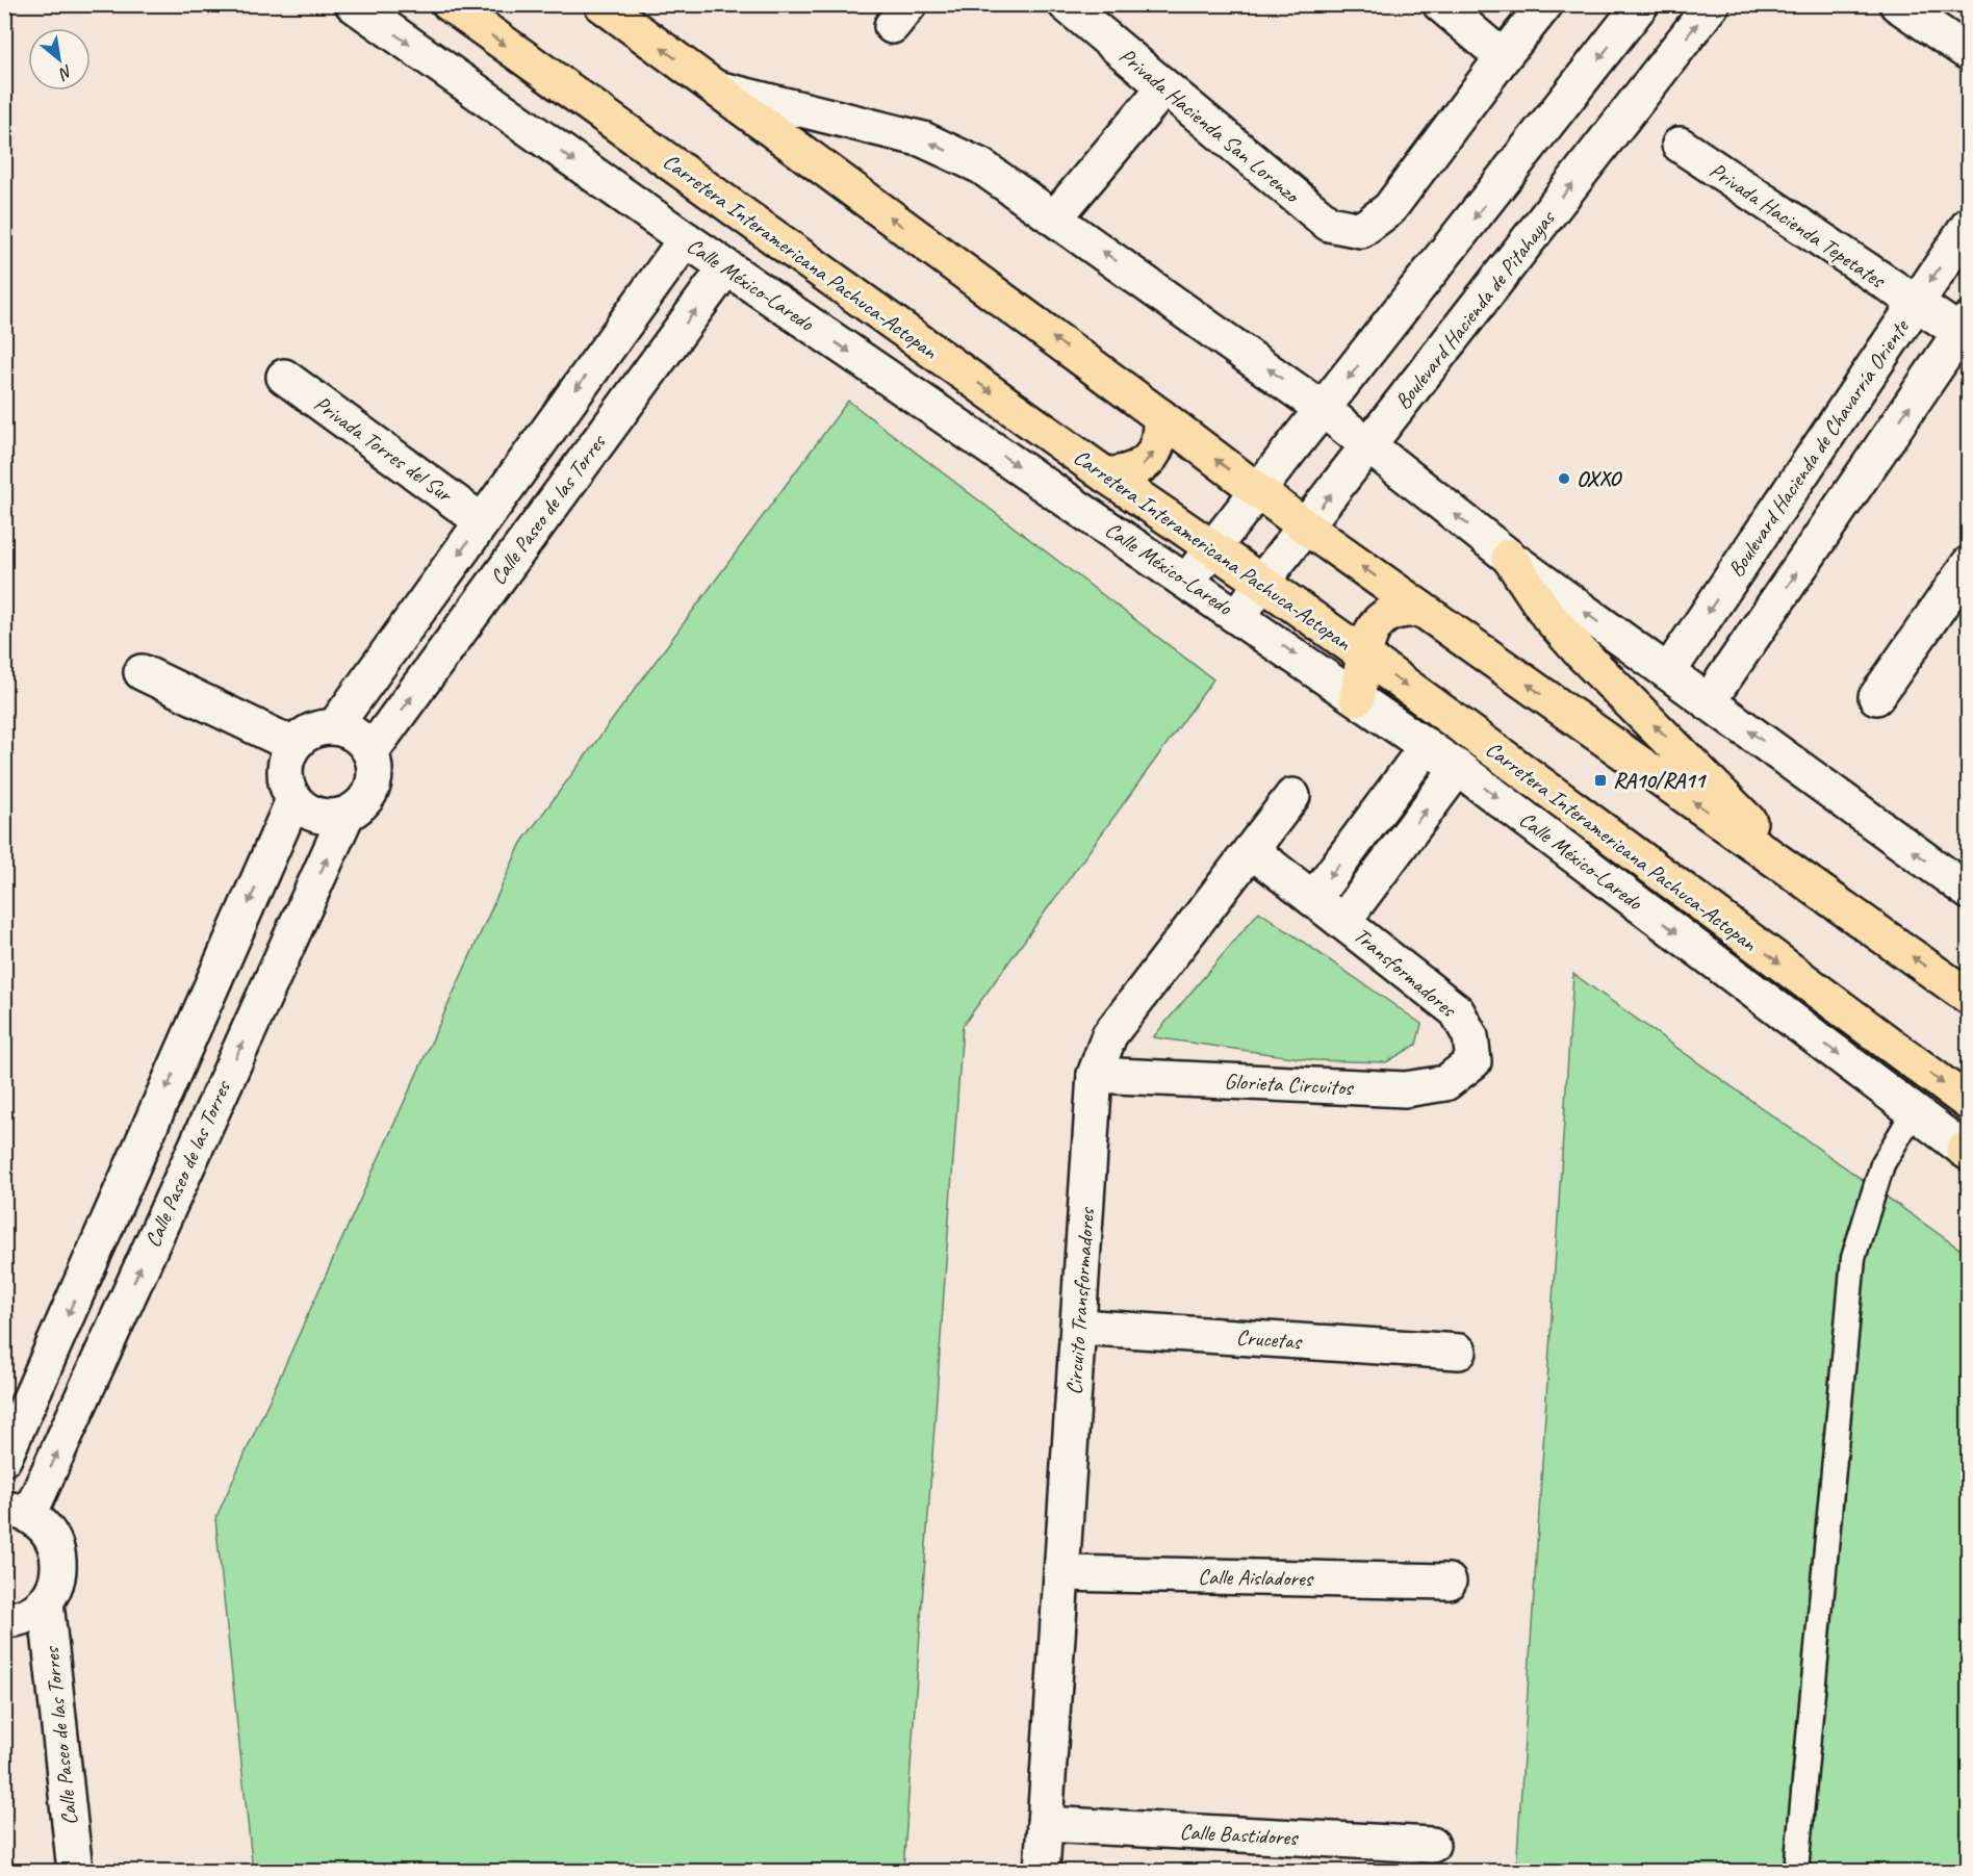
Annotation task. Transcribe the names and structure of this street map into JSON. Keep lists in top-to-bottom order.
{
  "streets": {
    "main road": ["Carretera Interamericana Pachuca-Actopan"],
    "street": [
      "Privada Hacienda San Lorenzo",
      "Privada Hacienda Tepetates",
      "Calle México-Laredo",
      "Boulevard Hacienda de Pitahayas",
      "Privada Torres del Sur",
      "Boulevard Hacienda de Chavarría Oriente",
      "Calle Paseo de las Torres",
      "Transformadores",
      "Glorieta Circuitos",
      "Circuito Transformadores",
      "Crucetas",
      "Calle Aisladores",
      "Calle Bastidores"
    ]
  },
  "crossings": [
    ["Privada Hacienda Tepetates", "Boulevard Hacienda de Chavarría Oriente"],
    ["Carretera Interamericana Pachuca-Actopan", "Boulevard Hacienda de Pitahayas"],
    ["Calle México-Laredo", "Boulevard Hacienda de Pitahayas"],
    ["Calle México-Laredo", "Calle Paseo de las Torres"],
    ["Calle México-Laredo", "Transformadores"],
    ["Transformadores", "Glorieta Circuitos"],
    ["Transformadores", "Circuito Transformadores"],
    ["Glorieta Circuitos", "Circuito Transformadores"],
    ["Circuito Transformadores", "Crucetas"],
    ["Circuito Transformadores", "Calle Aisladores"],
    ["Circuito Transformadores", "Calle Bastidores"]
  ],
  "places": {
    "other": ["OXXO"],
    "transit": ["RA10/RA11"]
  },
  "north": "bottom right"
}
